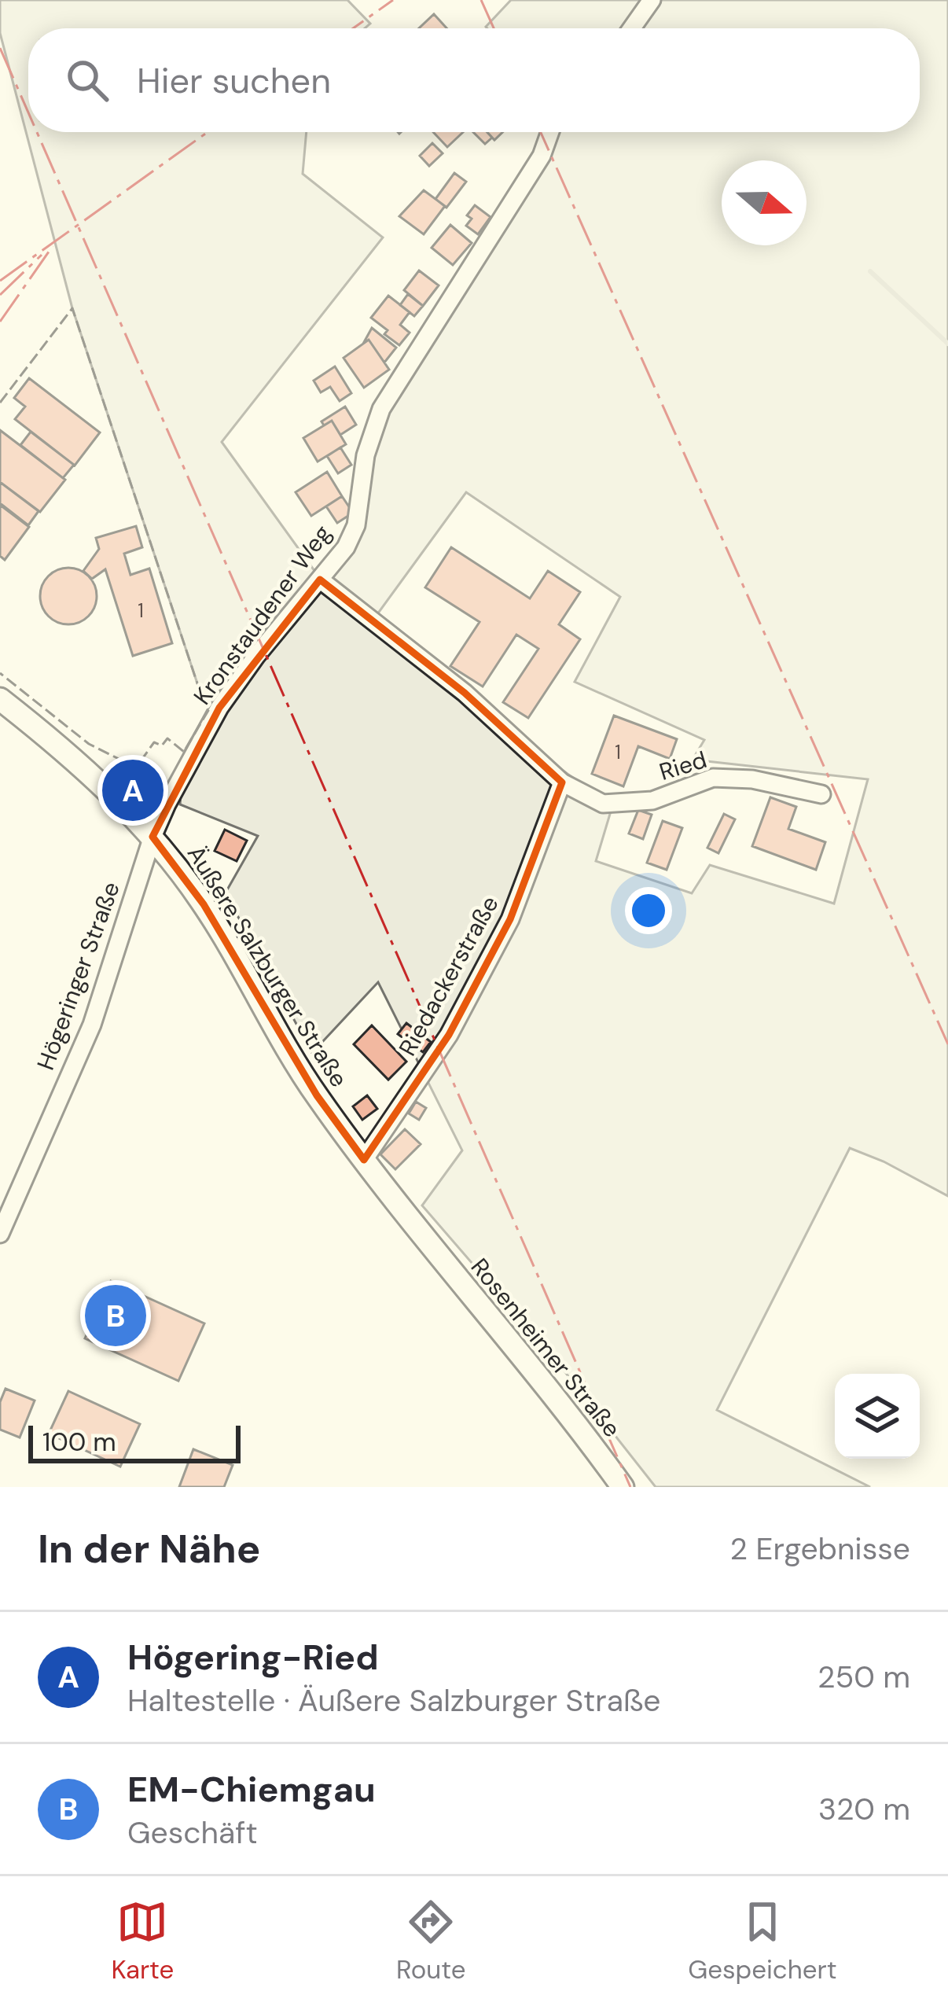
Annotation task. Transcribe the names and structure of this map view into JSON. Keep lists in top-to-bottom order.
{
  "streets": {
    "main road": ["Äußere Salzburger Straße", "Rosenheimer Straße"],
    "street": [
      "Kronstaudener Weg",
      "Ried",
      "Högeringer Straße",
      "Riedackerstraße"
    ]
  },
  "crossings": [
    ["Kronstaudener Weg", "Äußere Salzburger Straße"],
    ["Kronstaudener Weg", "Högeringer Straße"],
    ["Ried", "Riedackerstraße"],
    ["Äußere Salzburger Straße", "Högeringer Straße"],
    ["Äußere Salzburger Straße", "Riedackerstraße"],
    ["Äußere Salzburger Straße", "Rosenheimer Straße"]
  ],
  "house_numbers": ["1", "1"],
  "scale_bar": "100 m",
  "north": "right",
  "page": {
    "search": "Hier suchen",
    "pins": ["A", "B"],
    "scale": "100 m",
    "heading": ["In der Nähe", "2 Ergebnisse"],
    "list": [
      {
        "mark": "A",
        "name": "Högering-Ried",
        "note": "Haltestelle · Äußere Salzburger Straße",
        "value": "250 m"
      },
      {
        "mark": "B",
        "name": "EM-Chiemgau",
        "note": "Geschäft",
        "value": "320 m"
      }
    ],
    "nav": ["Karte", "Route", "Gespeichert"]
  }
}
